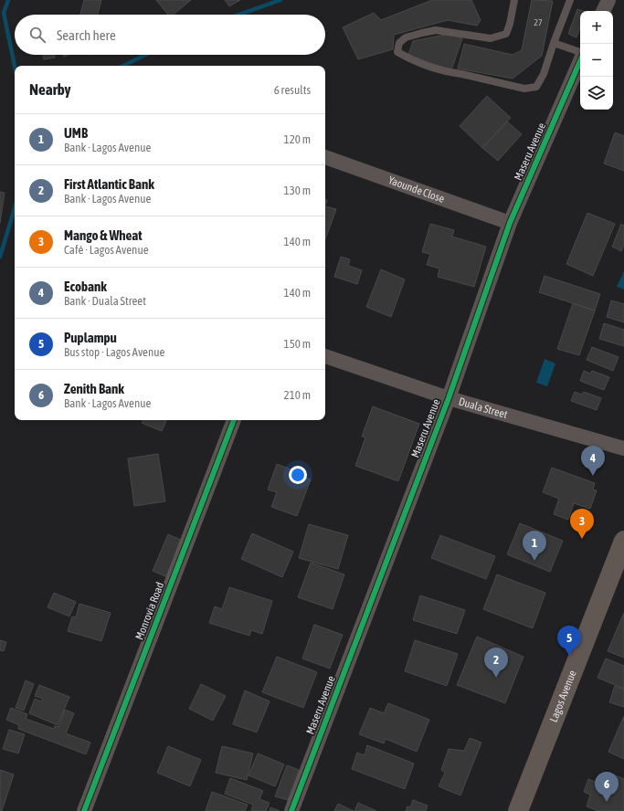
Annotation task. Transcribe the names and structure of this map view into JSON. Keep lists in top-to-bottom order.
{
  "streets": {
    "street": [
      "Maseru Avenue",
      "Yaounde Close",
      "Duala Street",
      "Monrovia Road",
      "Lagos Avenue"
    ]
  },
  "crossings": [
    ["Maseru Avenue", "Yaounde Close"],
    ["Maseru Avenue", "Duala Street"]
  ],
  "house_numbers": ["27"],
  "page": {
    "map_buttons": ["+", "−"],
    "search": "Search here",
    "heading": ["Nearby", "6 results"],
    "list": [
      {
        "mark": "1",
        "name": "UMB",
        "note": "Bank · Lagos Avenue",
        "value": "120 m"
      },
      {
        "mark": "2",
        "name": "First Atlantic Bank",
        "note": "Bank · Lagos Avenue",
        "value": "130 m"
      },
      {
        "mark": "3",
        "name": "Mango & Wheat",
        "note": "Café · Lagos Avenue",
        "value": "140 m"
      },
      {
        "mark": "4",
        "name": "Ecobank",
        "note": "Bank · Duala Street",
        "value": "140 m"
      },
      {
        "mark": "5",
        "name": "Puplampu",
        "note": "Bus stop · Lagos Avenue",
        "value": "150 m"
      },
      {
        "mark": "6",
        "name": "Zenith Bank",
        "note": "Bank · Lagos Avenue",
        "value": "210 m"
      }
    ],
    "pins": [
      "4",
      "3",
      "1",
      "5",
      "2",
      "6"
    ]
  }
}
